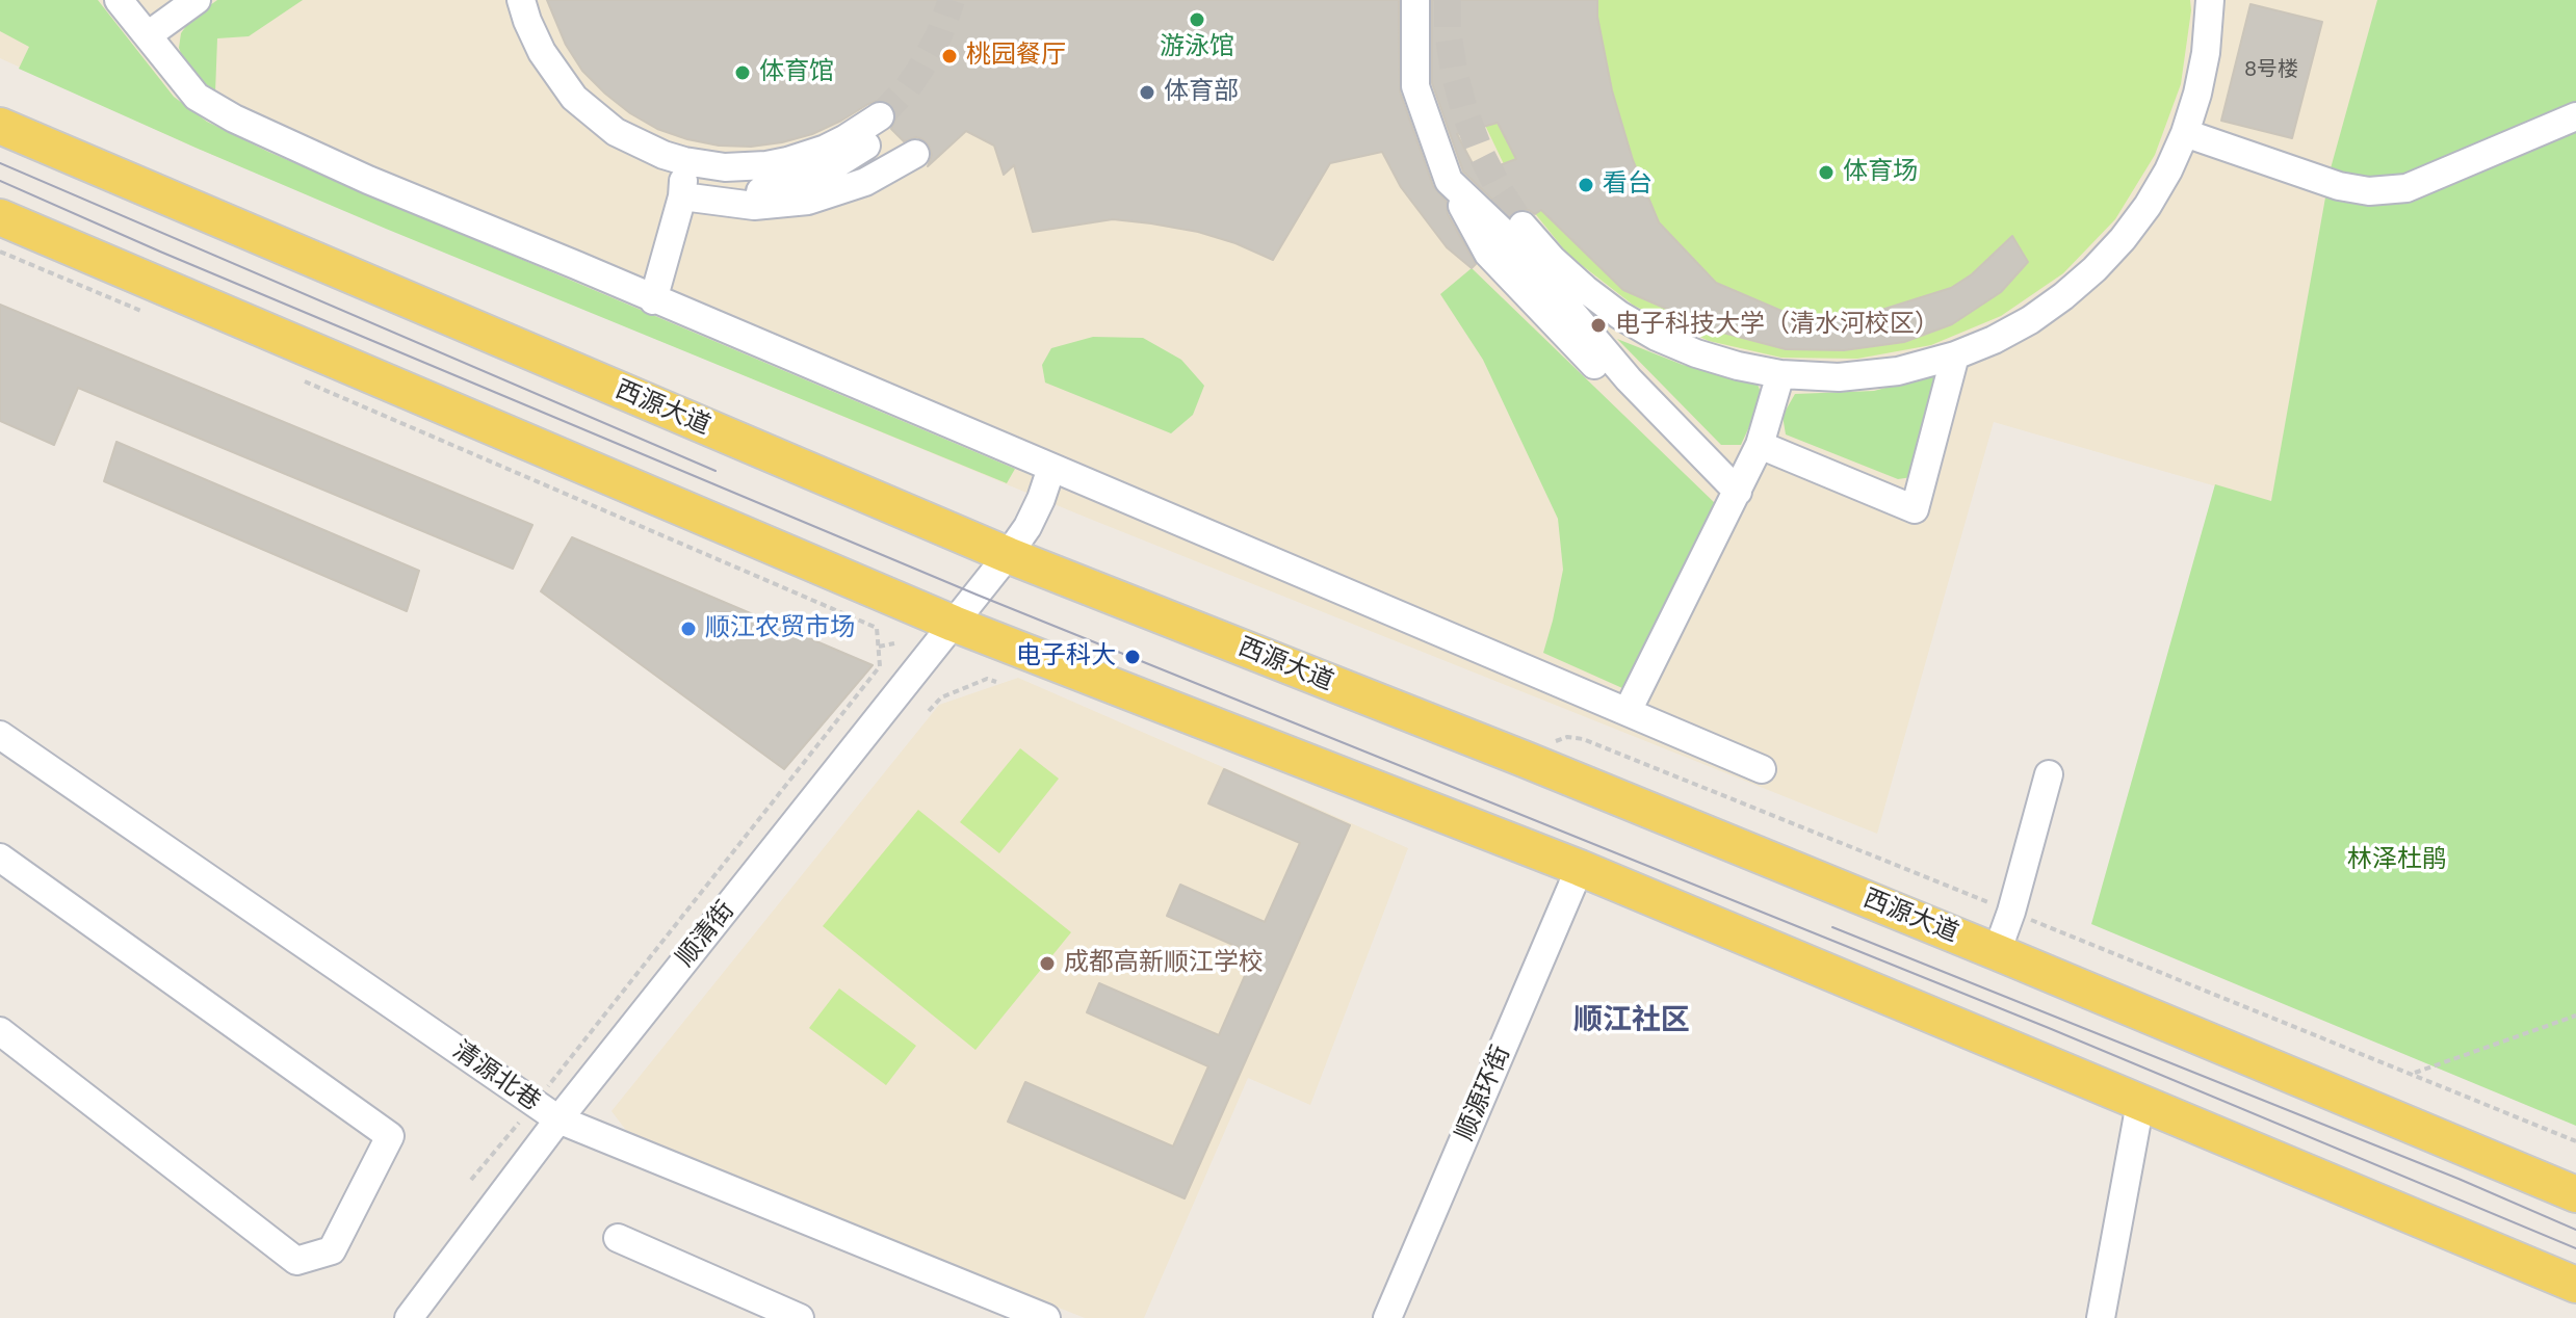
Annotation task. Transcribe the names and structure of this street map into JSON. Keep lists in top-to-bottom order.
{
  "streets": {
    "main road": ["西源大道"],
    "street": ["顺清街", "清源北巷", "顺源环街"]
  },
  "crossings": [
    ["西源大道", "顺清街"],
    ["顺清街", "清源北巷"]
  ],
  "districts": ["顺江社区"],
  "parks": ["林泽杜鹃"],
  "places": [
    "游泳馆",
    "桃园餐厅",
    "体育馆",
    "体育部",
    "体育场",
    "看台",
    "电子科技大学（清水河校区）",
    "顺江农贸市场",
    "电子科大",
    "成都高新顺江学校"
  ],
  "house_numbers": ["8号楼"]
}
